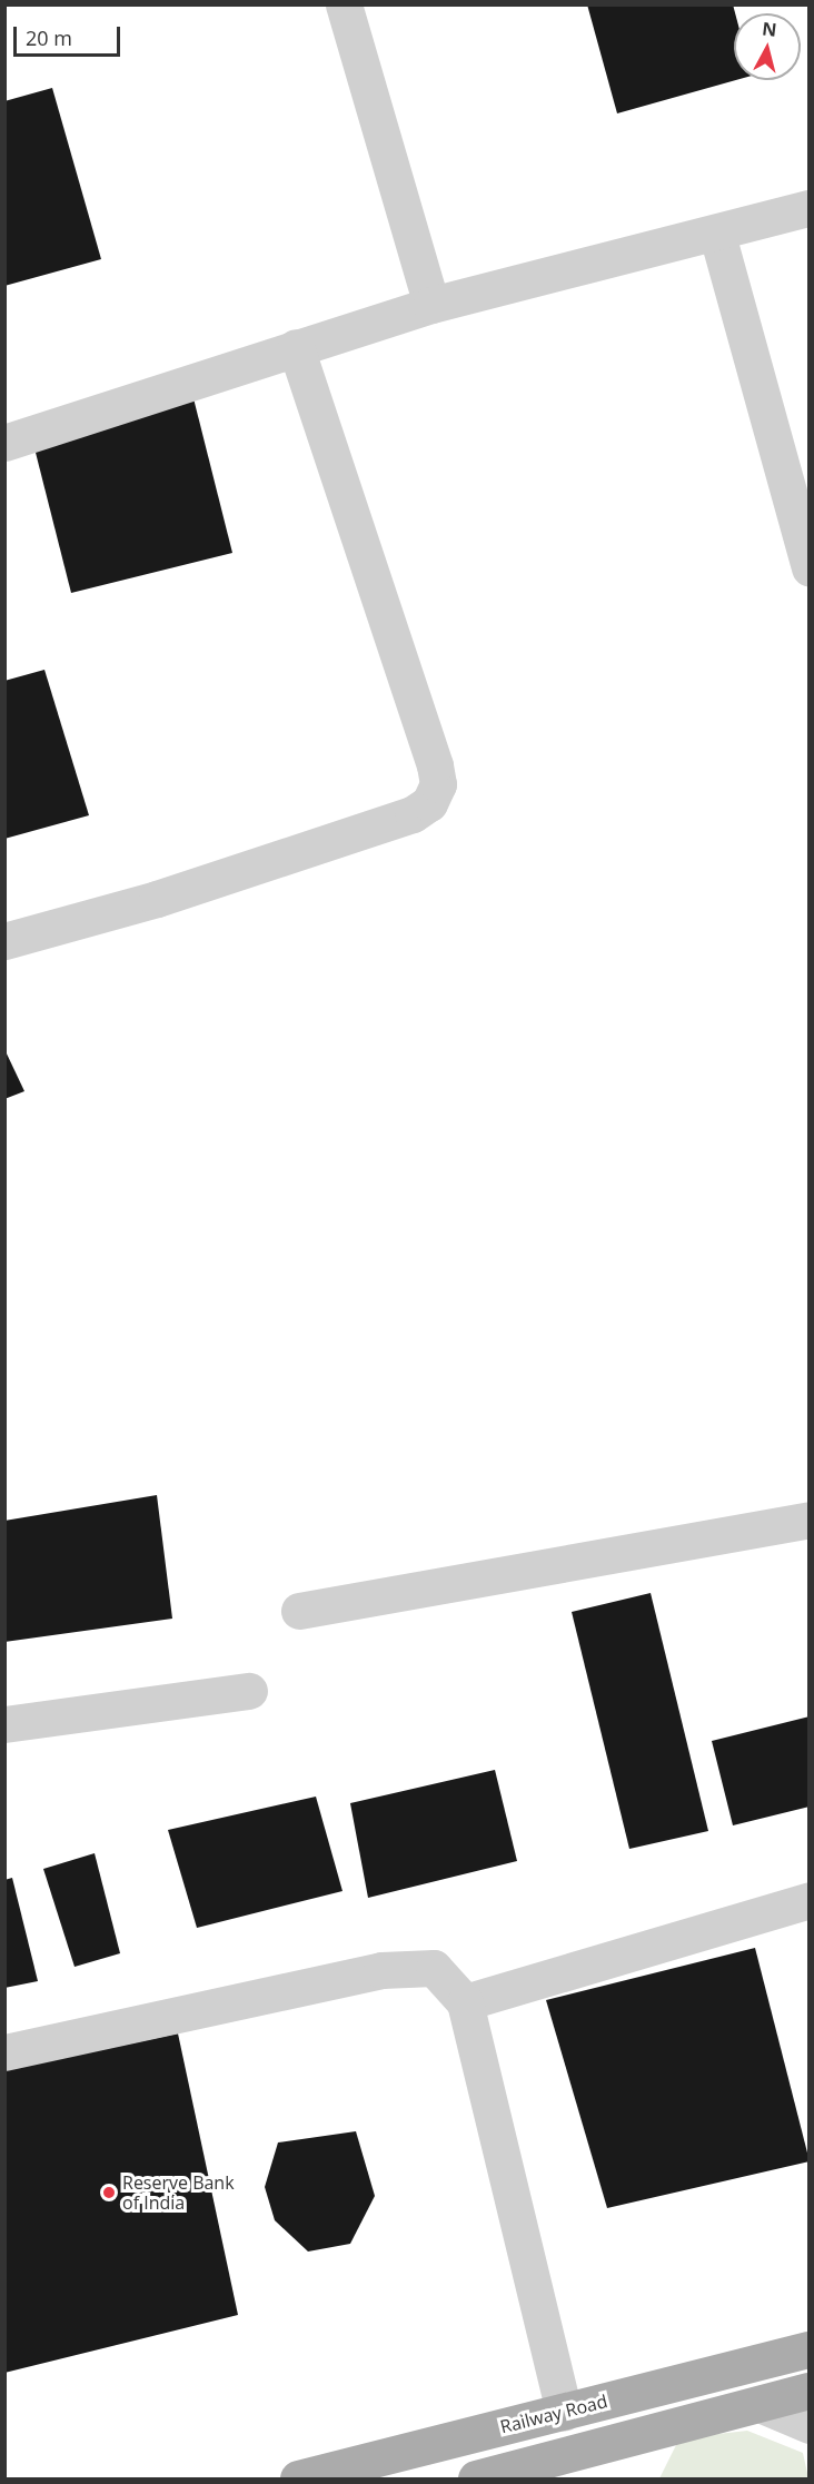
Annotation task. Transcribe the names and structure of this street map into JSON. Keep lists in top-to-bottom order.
{
  "streets": {
    "main road": ["Railway Road"]
  },
  "places": ["Reserve Bank of India"],
  "scale_bar": "20 m",
  "north": "top"
}
